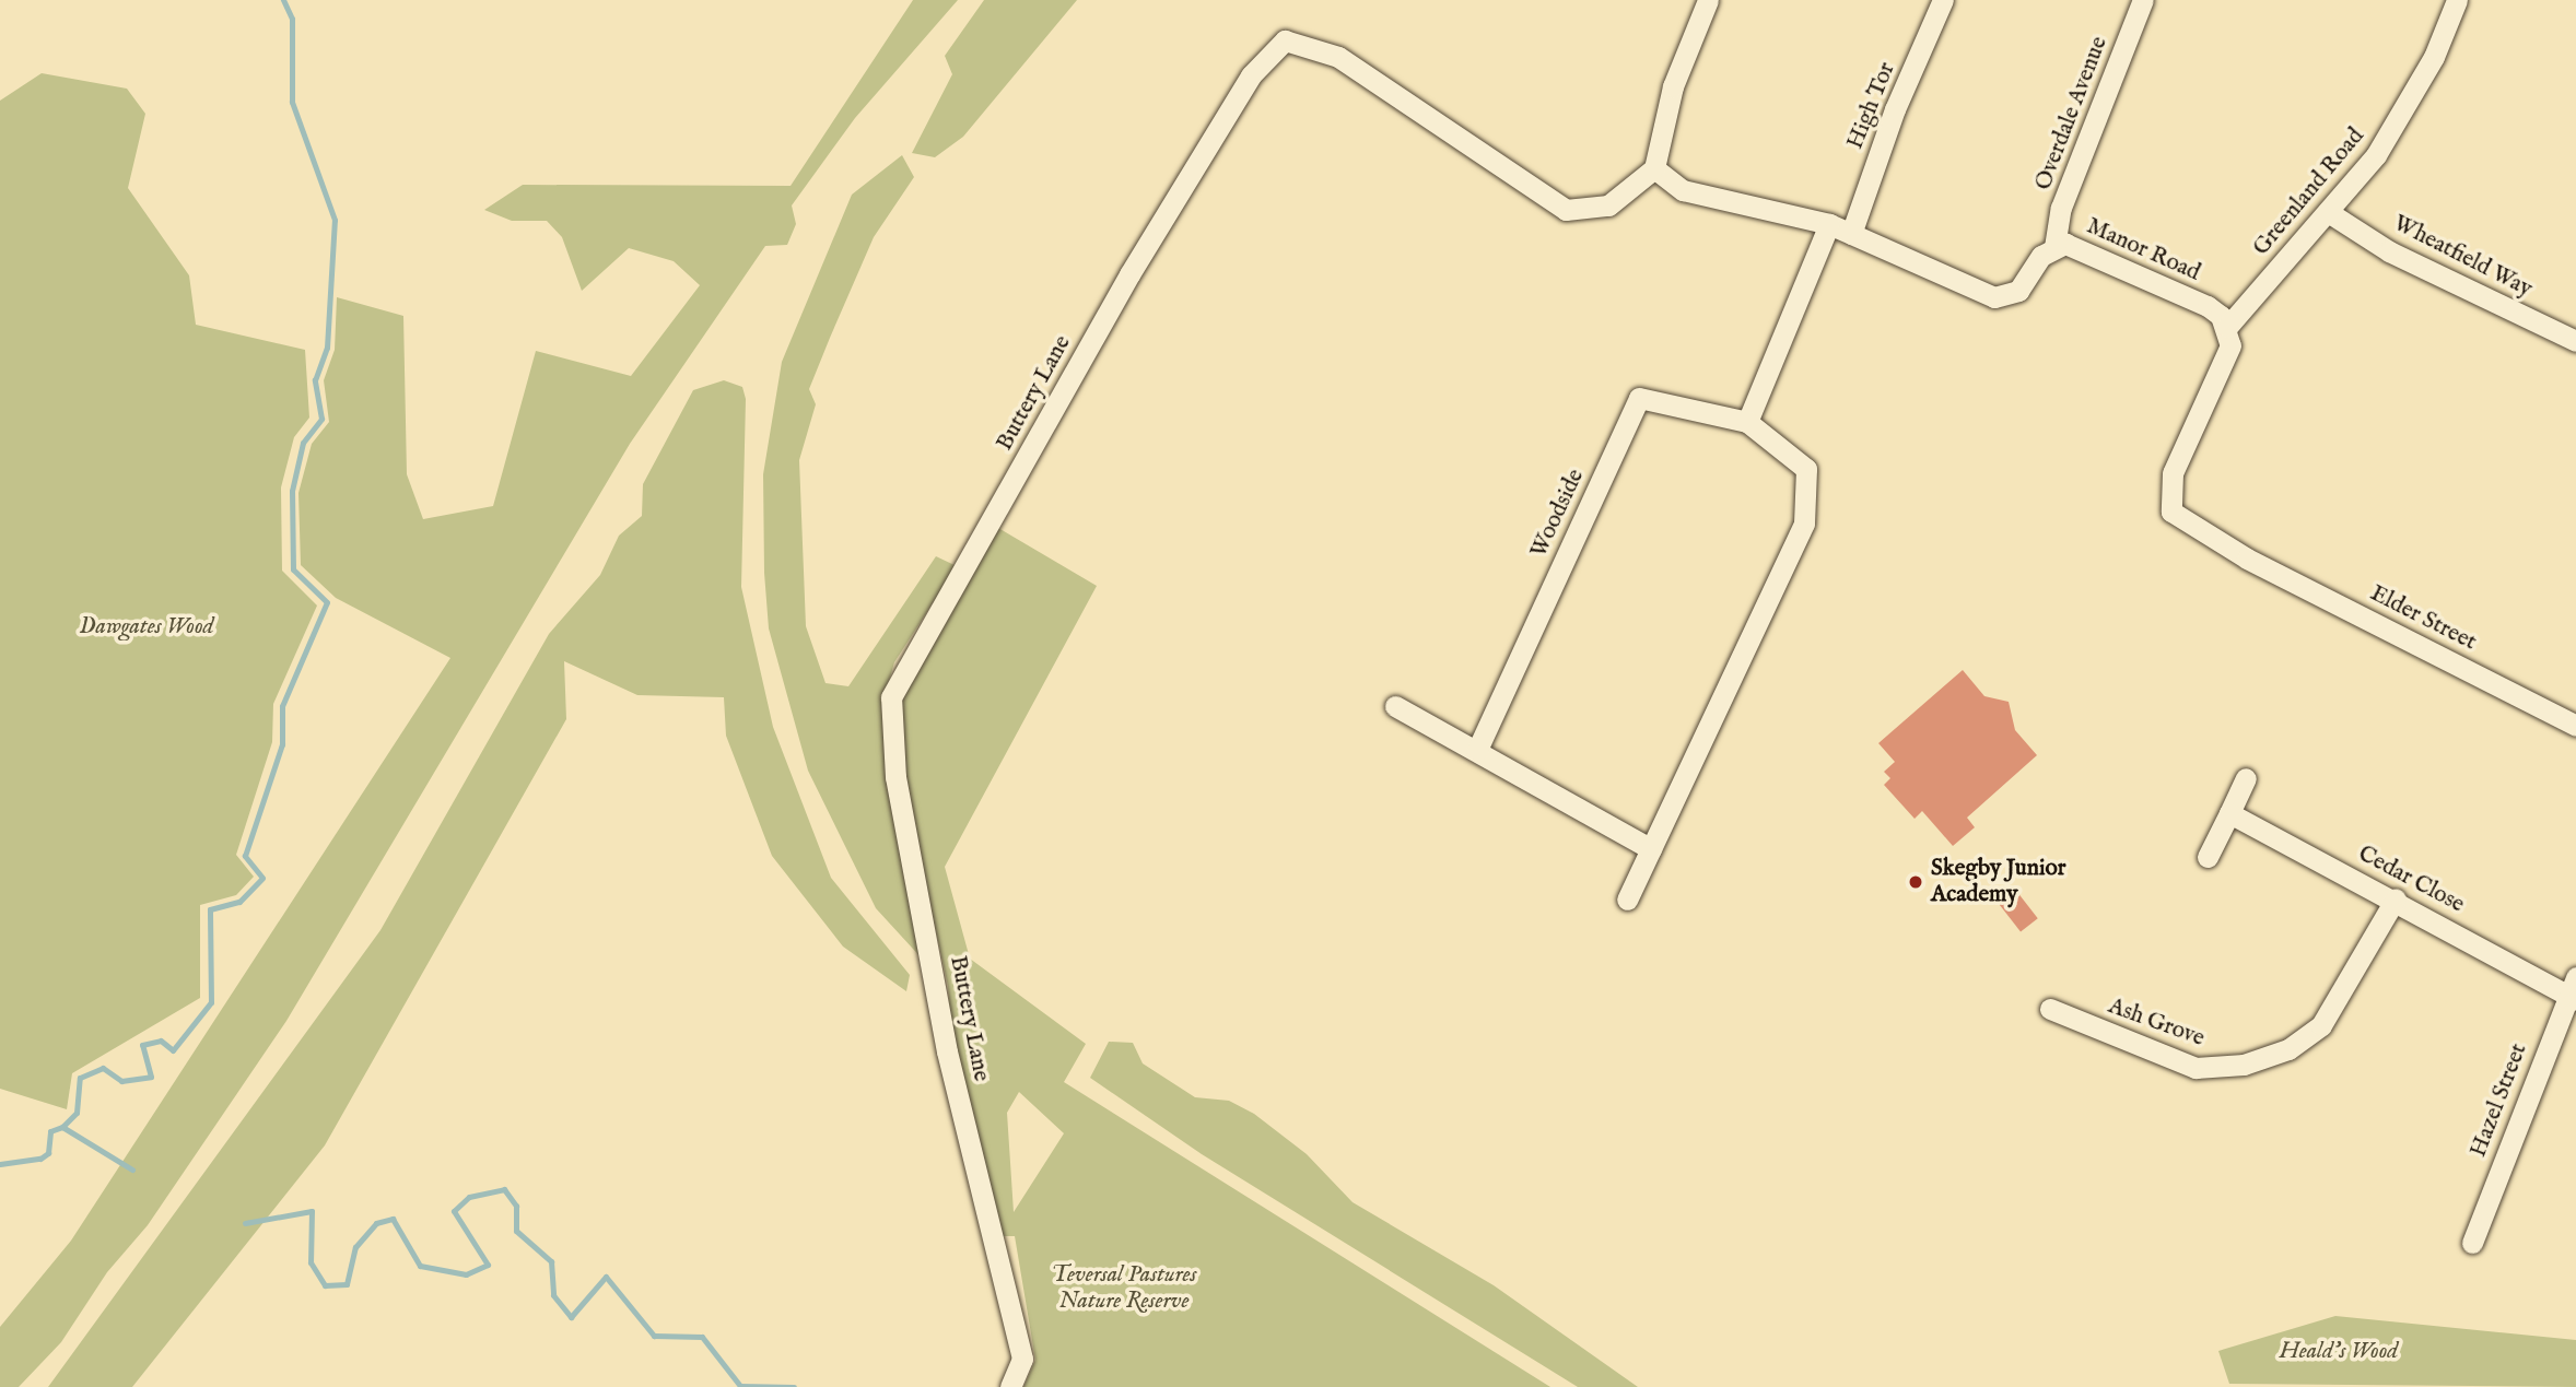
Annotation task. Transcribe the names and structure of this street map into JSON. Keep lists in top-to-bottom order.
{
  "streets": {
    "street": [
      "High Tor",
      "Overdale Avenue",
      "Greenland Road",
      "Manor Road",
      "Wheatfield Way",
      "Buttery Lane",
      "Woodside",
      "Elder Street",
      "Cedar Close",
      "Ash Grove",
      "Hazel Street"
    ]
  },
  "crossings": [
    ["High Tor", "Manor Road"],
    ["Overdale Avenue", "Manor Road"],
    ["Greenland Road", "Manor Road"],
    ["Greenland Road", "Wheatfield Way"],
    ["Greenland Road", "Elder Street"],
    ["Manor Road", "Buttery Lane"],
    ["Manor Road", "Elder Street"],
    ["Cedar Close", "Ash Grove"],
    ["Cedar Close", "Hazel Street"]
  ],
  "parks": ["Dawgates Wood", "Teversal Pastures Nature Reserve", "Heald's Wood"],
  "places": ["Skegby Junior Academy"]
}
